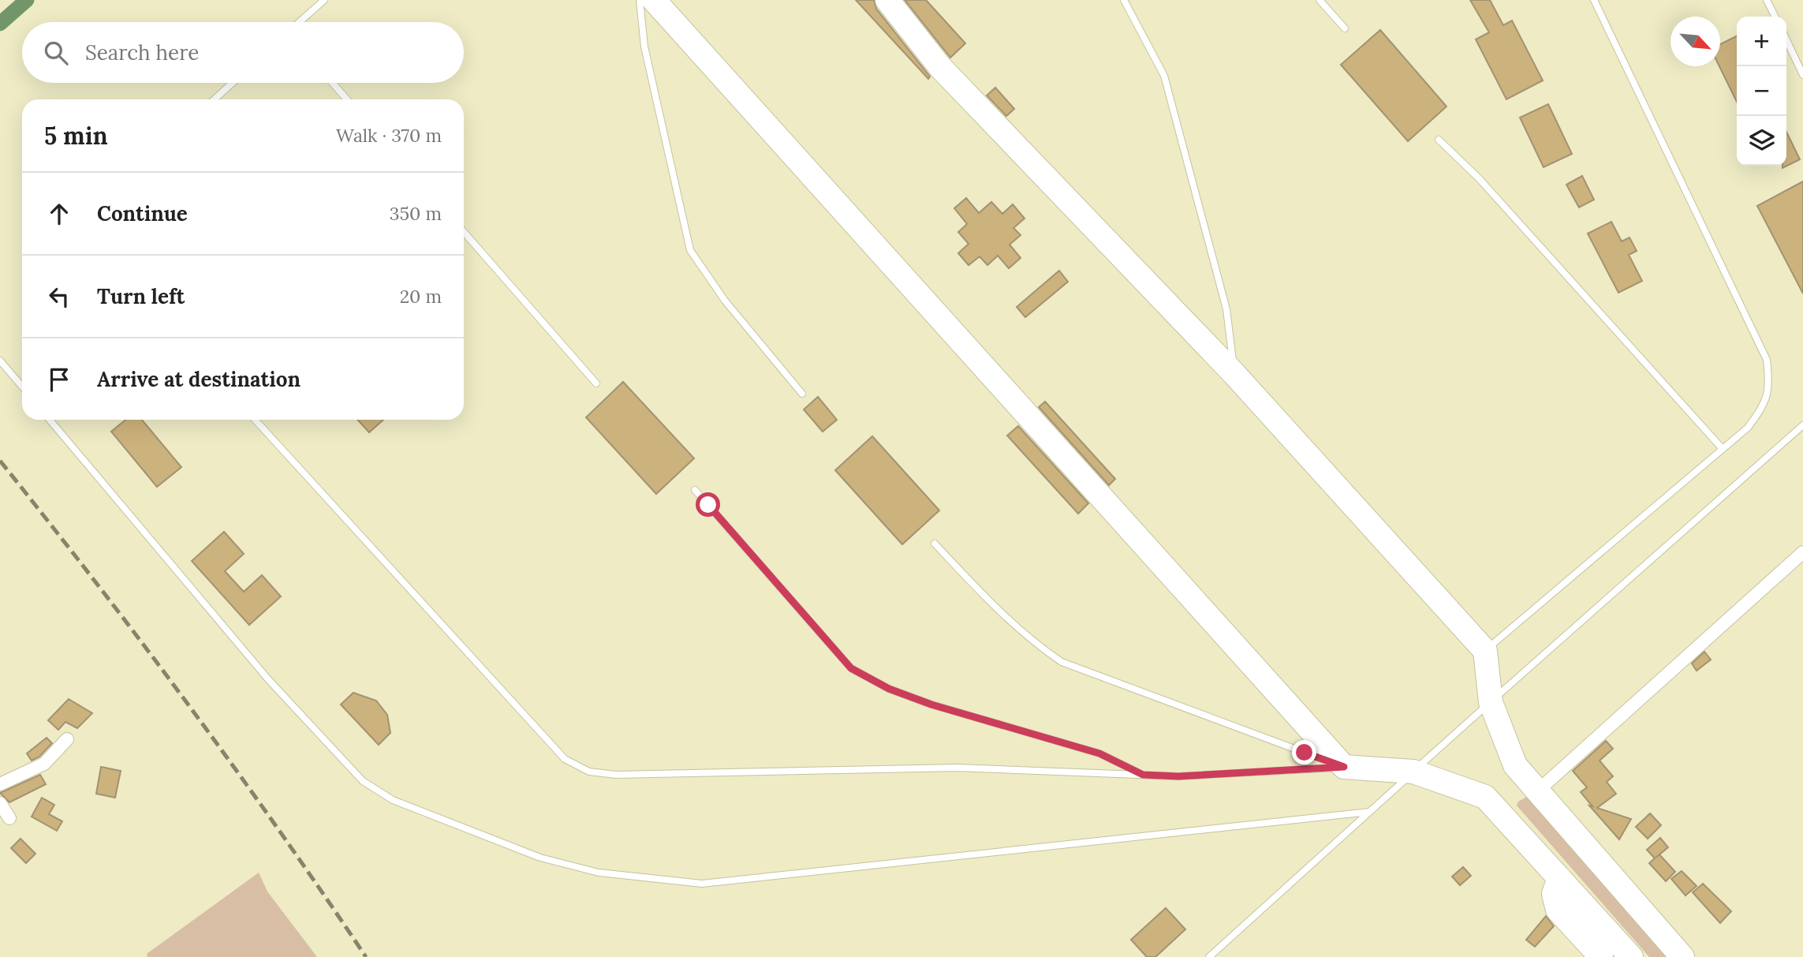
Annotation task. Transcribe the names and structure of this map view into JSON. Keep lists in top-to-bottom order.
{
  "north": "bottom right",
  "page": {
    "map_buttons": ["+", "−"],
    "search": "Search here",
    "heading": ["5 min", "Walk · 370 m"],
    "list": [
      ["Continue", "350 m"],
      ["Turn left", "20 m"],
      "Arrive at destination"
    ]
  }
}
